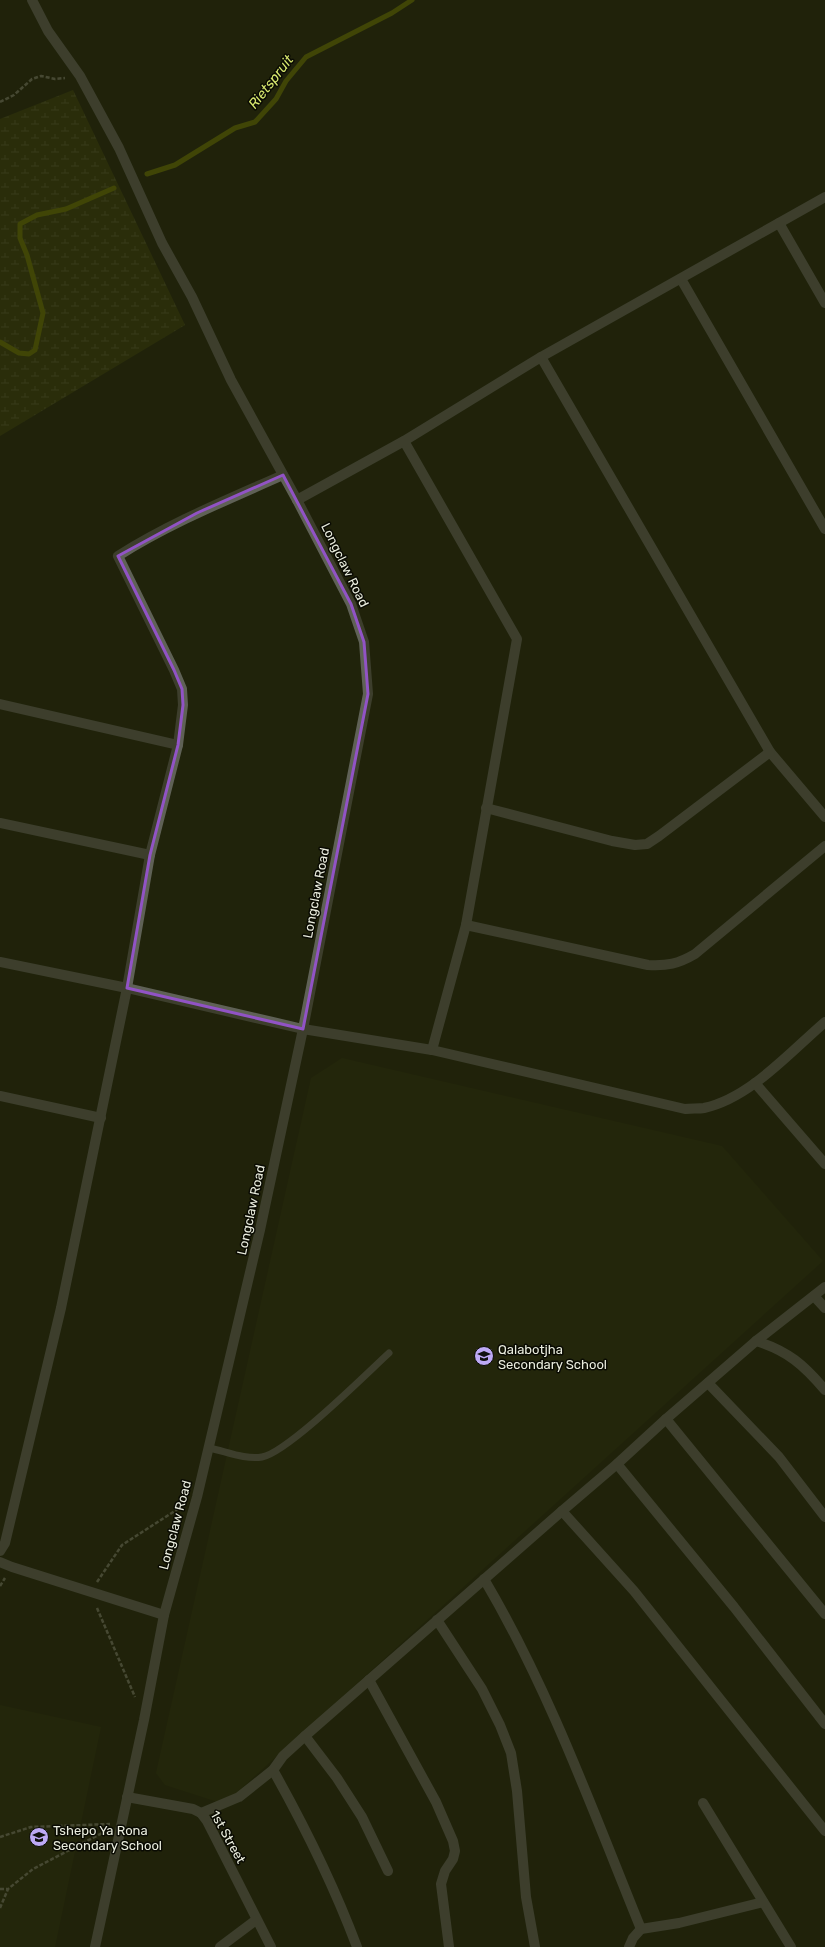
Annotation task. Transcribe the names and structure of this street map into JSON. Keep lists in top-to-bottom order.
{
  "streets": {
    "street": ["Longclaw Road", "1st Street"]
  },
  "crossings": [
    ["Longclaw Road", "1st Street"]
  ],
  "water": ["Rietspruit"],
  "places": {
    "school or university": ["Qalabotjha Secondary School", "Tshepo Ya Rona Secondary School"]
  }
}
